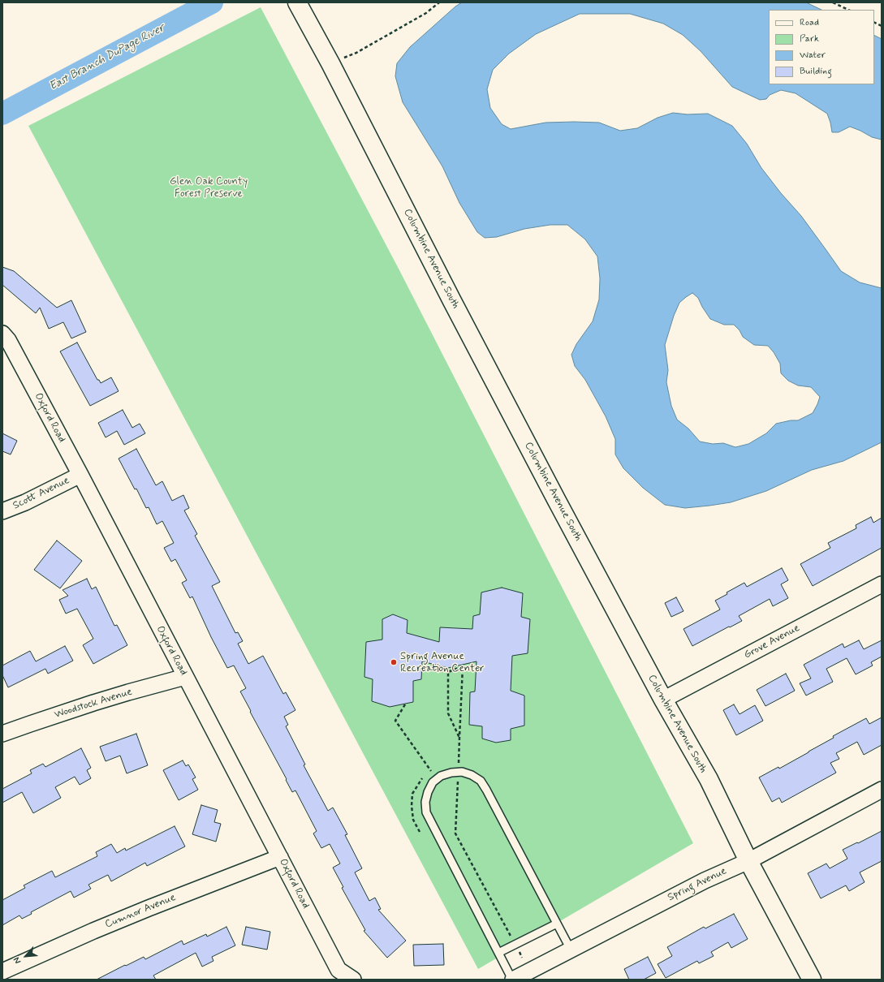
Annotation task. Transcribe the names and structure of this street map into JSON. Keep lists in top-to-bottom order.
{
  "streets": {
    "main road": ["Columbine Avenue South"],
    "street": [
      "Oxford Road",
      "Scott Avenue",
      "Grove Avenue",
      "Woodstock Avenue",
      "Spring Avenue",
      "Cumnor Avenue"
    ]
  },
  "crossings": [
    ["Columbine Avenue South", "Grove Avenue"],
    ["Columbine Avenue South", "Spring Avenue"],
    ["Oxford Road", "Scott Avenue"],
    ["Oxford Road", "Woodstock Avenue"],
    ["Oxford Road", "Cumnor Avenue"]
  ],
  "water": ["East Branch DuPage River"],
  "parks": ["Glen Oak County Forest Preserve"],
  "places": ["Spring Avenue Recreation Center"],
  "legend": [
    "Road",
    "Park",
    "Water",
    "Building"
  ],
  "north": "bottom left"
}
